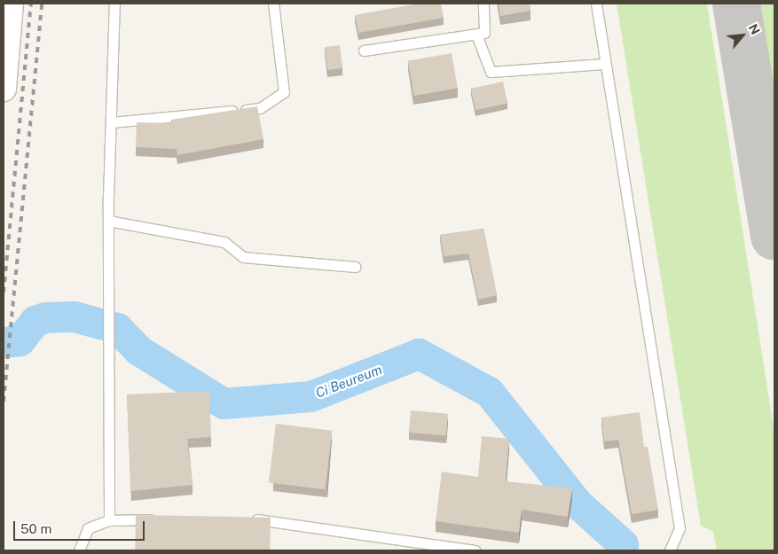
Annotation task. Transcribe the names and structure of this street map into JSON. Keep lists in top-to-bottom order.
{
  "water": ["Ci Beureum"],
  "scale_bar": "50 m",
  "north": "top right"
}
